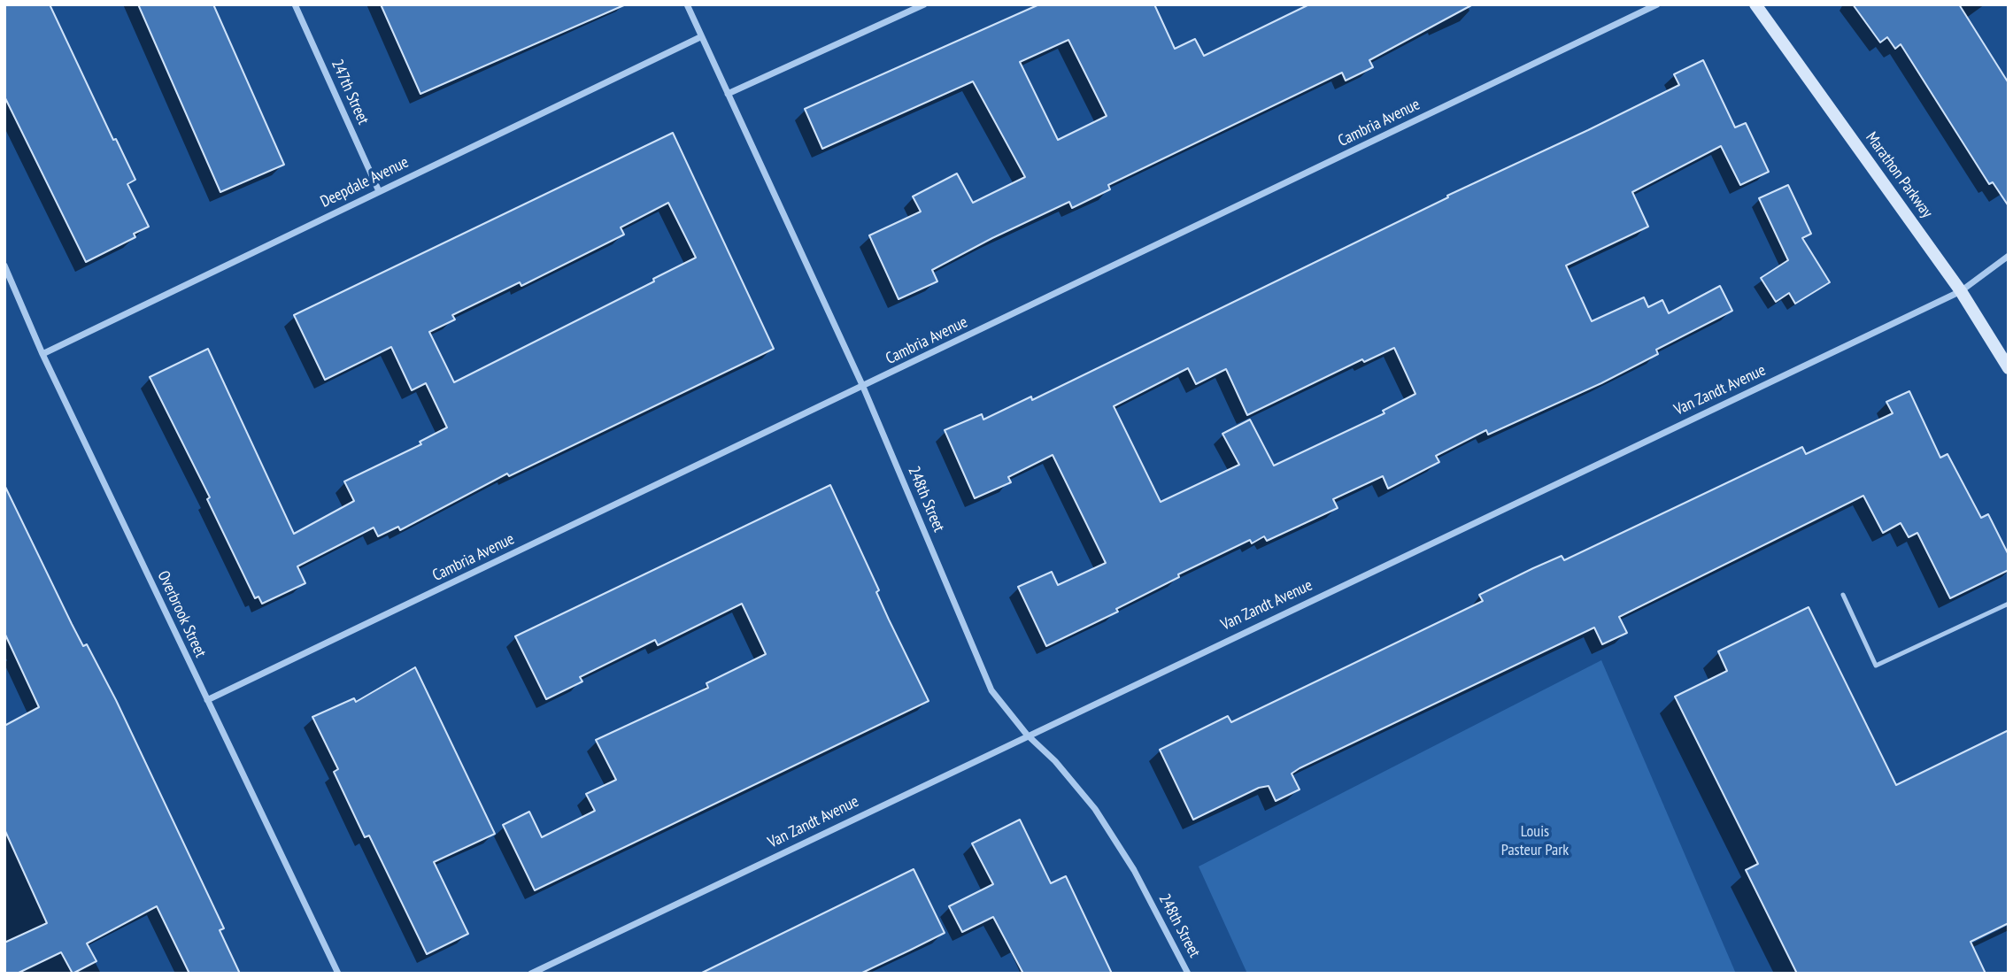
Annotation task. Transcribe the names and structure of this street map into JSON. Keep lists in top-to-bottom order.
{
  "streets": {
    "street": [
      "247th Street",
      "Cambria Avenue",
      "Marathon Parkway",
      "Deepdale Avenue",
      "Van Zandt Avenue",
      "248th Street",
      "Overbrook Street"
    ]
  },
  "crossings": [
    ["247th Street", "Deepdale Avenue"],
    ["Cambria Avenue", "248th Street"],
    ["Cambria Avenue", "Overbrook Street"],
    ["Marathon Parkway", "Van Zandt Avenue"],
    ["Deepdale Avenue", "248th Street"],
    ["Deepdale Avenue", "Overbrook Street"],
    ["Van Zandt Avenue", "248th Street"]
  ],
  "parks": ["Louis Pasteur Park"]
}
